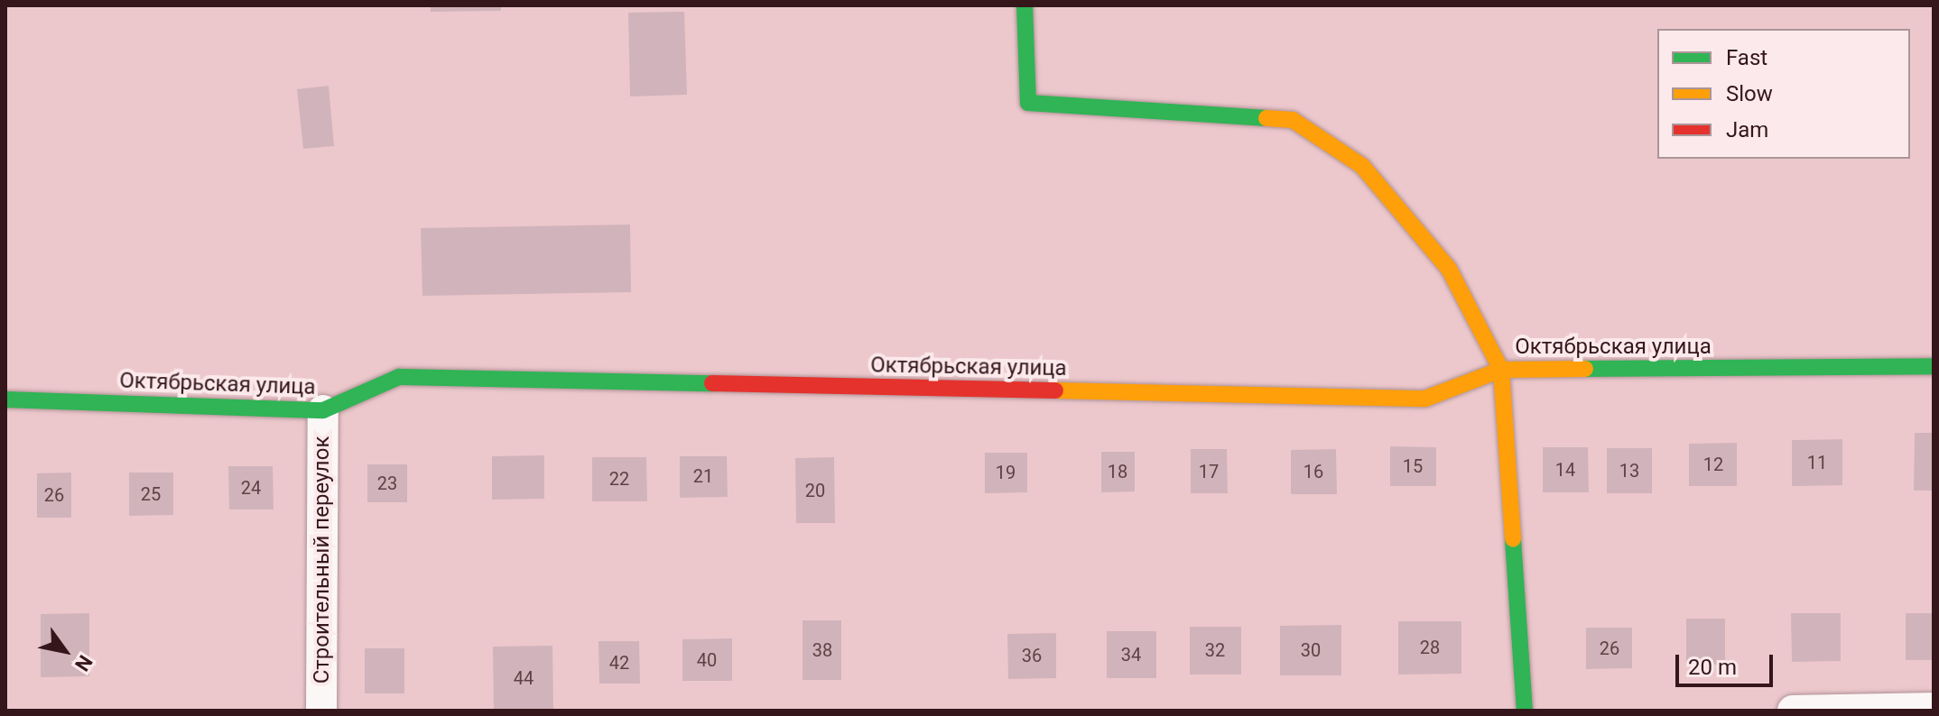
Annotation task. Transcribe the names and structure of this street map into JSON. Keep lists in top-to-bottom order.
{
  "streets": {
    "street": ["Октябрьская улица", "Строительный переулок"]
  },
  "crossings": [
    ["Октябрьская улица", "Строительный переулок"]
  ],
  "house_numbers": [
    "11",
    "12",
    "15",
    "14",
    "13",
    "18",
    "17",
    "16",
    "19",
    "21",
    "22",
    "23",
    "24",
    "20",
    "25",
    "26",
    "28",
    "26",
    "38",
    "32",
    "30",
    "34",
    "36",
    "40",
    "42",
    "44"
  ],
  "legend": ["Fast", "Slow", "Jam"],
  "scale_bar": "20 m",
  "north": "bottom right"
}
